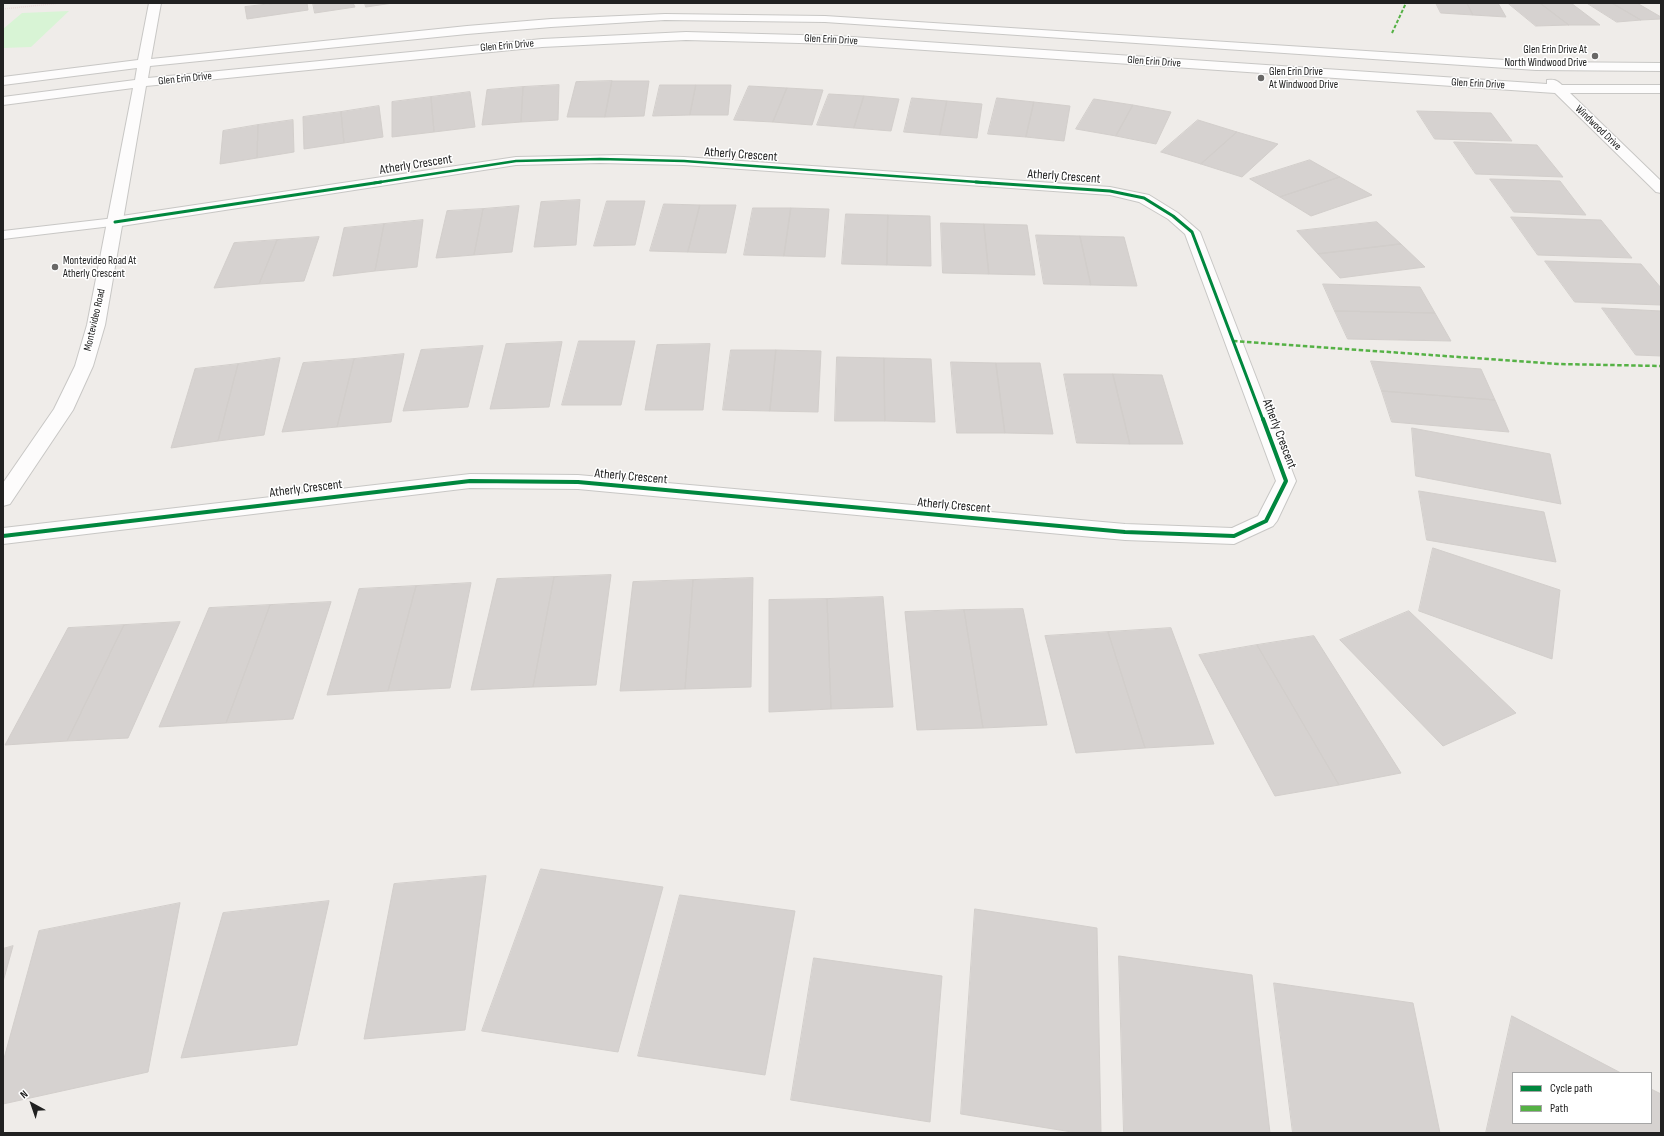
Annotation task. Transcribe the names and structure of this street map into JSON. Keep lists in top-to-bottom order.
{
  "streets": {
    "street": [
      "Glen Erin Drive",
      "Windwood Drive",
      "Atherly Crescent",
      "Montevideo Road"
    ]
  },
  "crossings": [
    ["Glen Erin Drive", "Windwood Drive"],
    ["Glen Erin Drive", "Montevideo Road"],
    ["Atherly Crescent", "Montevideo Road"]
  ],
  "places": ["Glen Erin Drive At North Windwood Drive", "Glen Erin Drive At Windwood Drive", "Montevideo Road At Atherly Crescent"],
  "legend": ["Cycle path", "Path"],
  "north": "top left"
}
